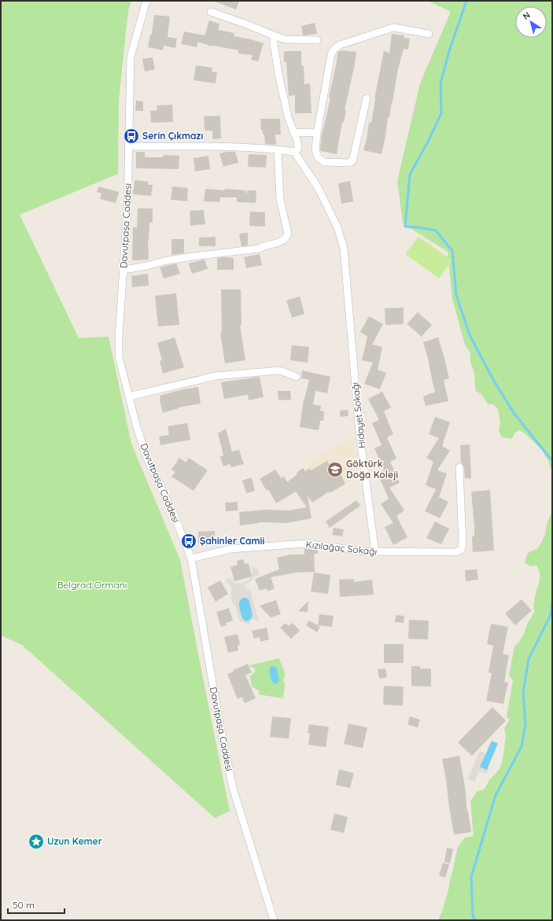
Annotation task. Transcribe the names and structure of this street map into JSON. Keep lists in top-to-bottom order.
{
  "streets": {
    "street": ["Davutpaşa Caddesi", "Hidayet Sokağı", "Kızılağaç Sokağı"]
  },
  "crossings": [
    ["Davutpaşa Caddesi", "Kızılağaç Sokağı"],
    ["Hidayet Sokağı", "Kızılağaç Sokağı"]
  ],
  "parks": ["Belgrad Ormanı"],
  "places": {
    "bus stop": ["Serin Çıkmazı", "Şahinler Camii"],
    "school or university": ["Göktürk Doğa Koleji"],
    "place": ["Uzun Kemer"]
  },
  "scale_bar": "50 m",
  "north": "top left"
}
